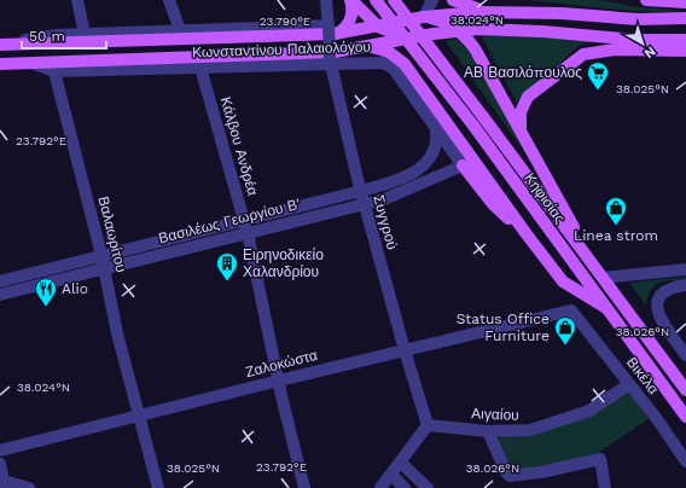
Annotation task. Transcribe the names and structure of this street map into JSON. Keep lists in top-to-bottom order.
{
  "streets": {
    "main road": ["Κωνσταντίνου Παλαιολόγου", "Κηφισίας"],
    "street": [
      "Κάλβου Ανδρέα",
      "Βασιλέως Γεωργίου Β'",
      "Συγγρού",
      "Βαλαωρίτου",
      "Ζαλοκώστα",
      "Βικέλα",
      "Αιγαίου"
    ]
  },
  "crossings": [
    ["Κωνσταντίνου Παλαιολόγου", "Κάλβου Ανδρέα"],
    ["Κωνσταντίνου Παλαιολόγου", "Βασιλέως Γεωργίου Β'"],
    ["Κωνσταντίνου Παλαιολόγου", "Συγγρού"],
    ["Κωνσταντίνου Παλαιολόγου", "Βαλαωρίτου"],
    ["Κάλβου Ανδρέα", "Βασιλέως Γεωργίου Β'"],
    ["Κάλβου Ανδρέα", "Ζαλοκώστα"],
    ["Βασιλέως Γεωργίου Β'", "Συγγρού"],
    ["Βασιλέως Γεωργίου Β'", "Βαλαωρίτου"],
    ["Συγγρού", "Ζαλοκώστα"],
    ["Συγγρού", "Αιγαίου"],
    ["Βαλαωρίτου", "Ζαλοκώστα"],
    ["Ζαλοκώστα", "Βικέλα"],
    ["Βικέλα", "Αιγαίου"]
  ],
  "places": {
    "supermarket": ["ΑΒ Βασιλόπουλος"],
    "shop": ["Linea strom", "Status Office Furniture"],
    "building": ["Ειρηνοδικείο Χαλανδρίου"],
    "restaurant": ["Alio"]
  },
  "scale_bar": "50 m",
  "north": "bottom right",
  "coordinates": [
    "38.024°N",
    "23.790°E",
    "38.025°N",
    "23.792°E",
    "38.026°N"
  ]
}
